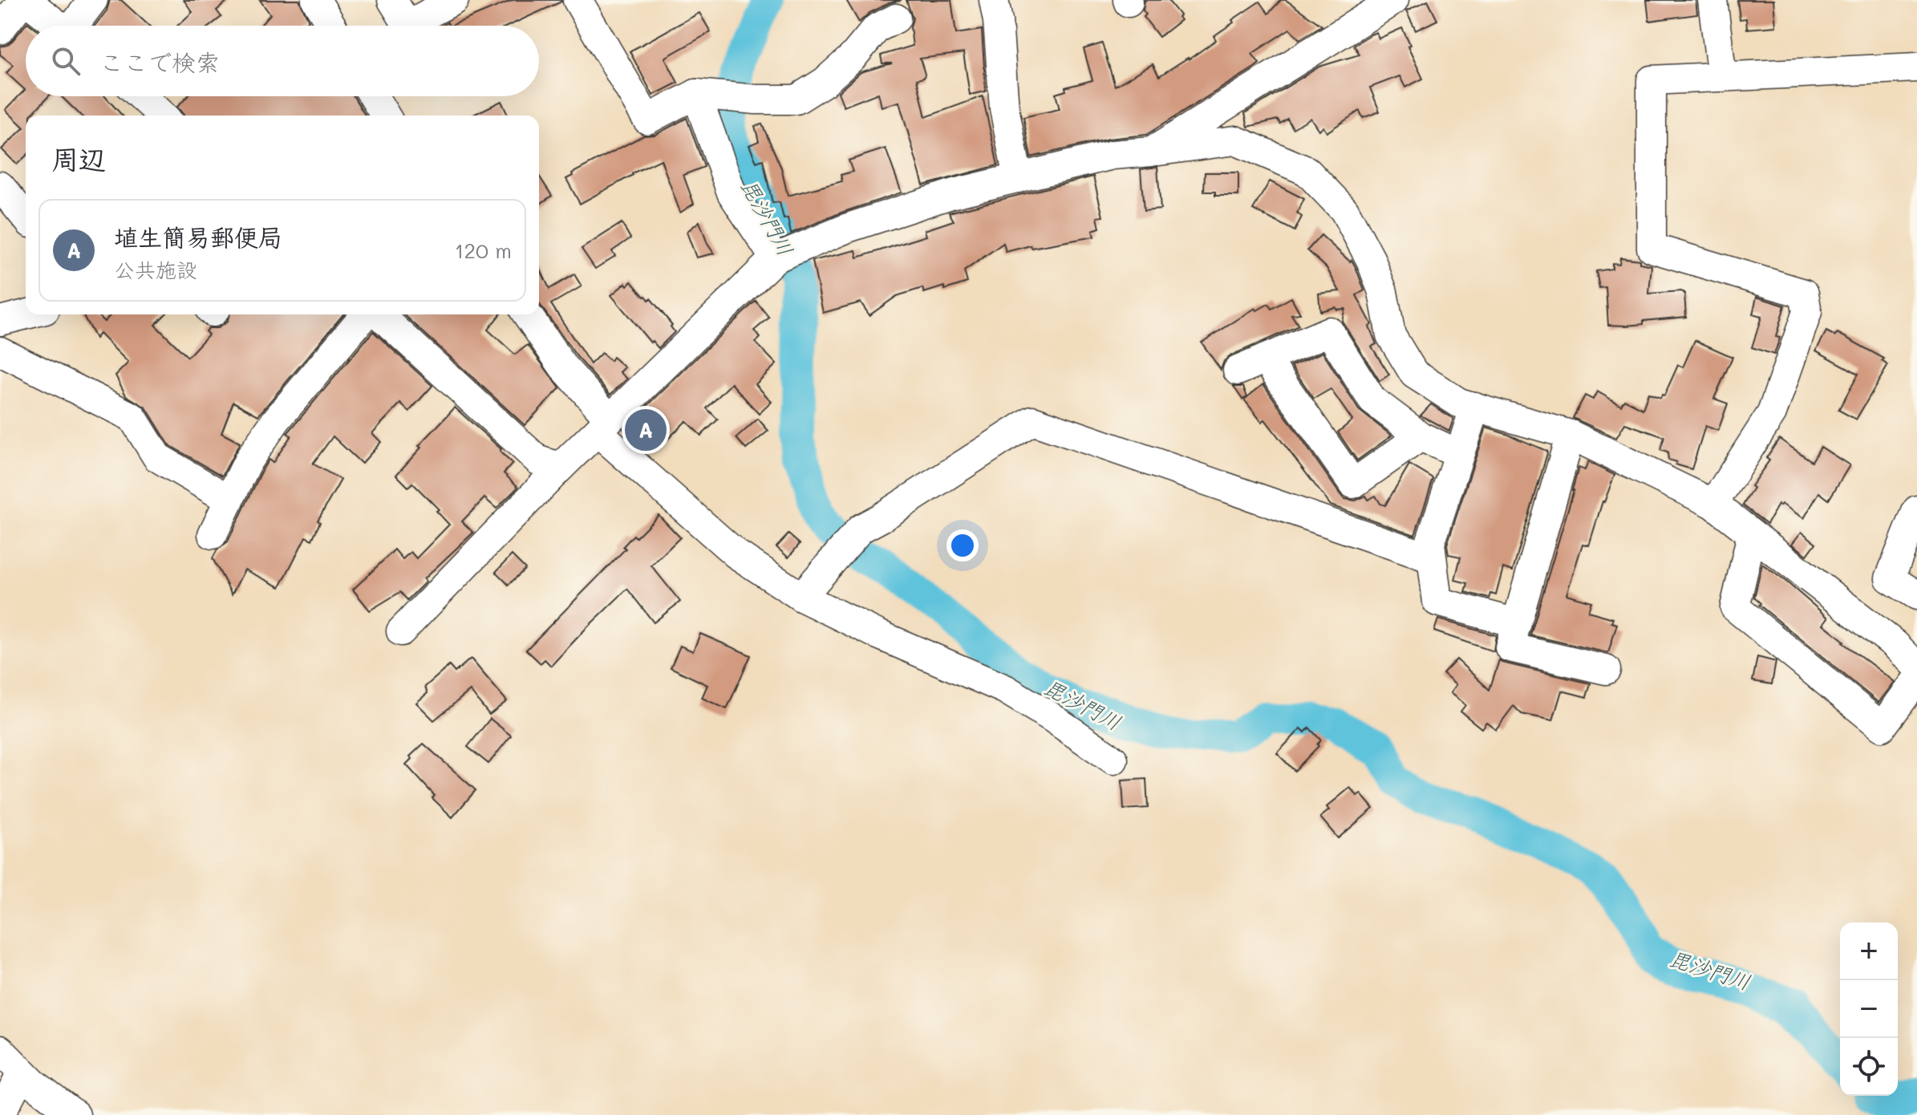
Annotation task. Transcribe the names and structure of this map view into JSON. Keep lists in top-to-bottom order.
{
  "water": ["毘沙門川"],
  "page": {
    "search": "ここで検索",
    "heading": "周辺",
    "list": [
      {
        "mark": "A",
        "name": "埴生簡易郵便局",
        "note": "公共施設",
        "value": "120 m"
      }
    ],
    "pins": "A",
    "map_buttons": ["+", "−"]
  }
}
